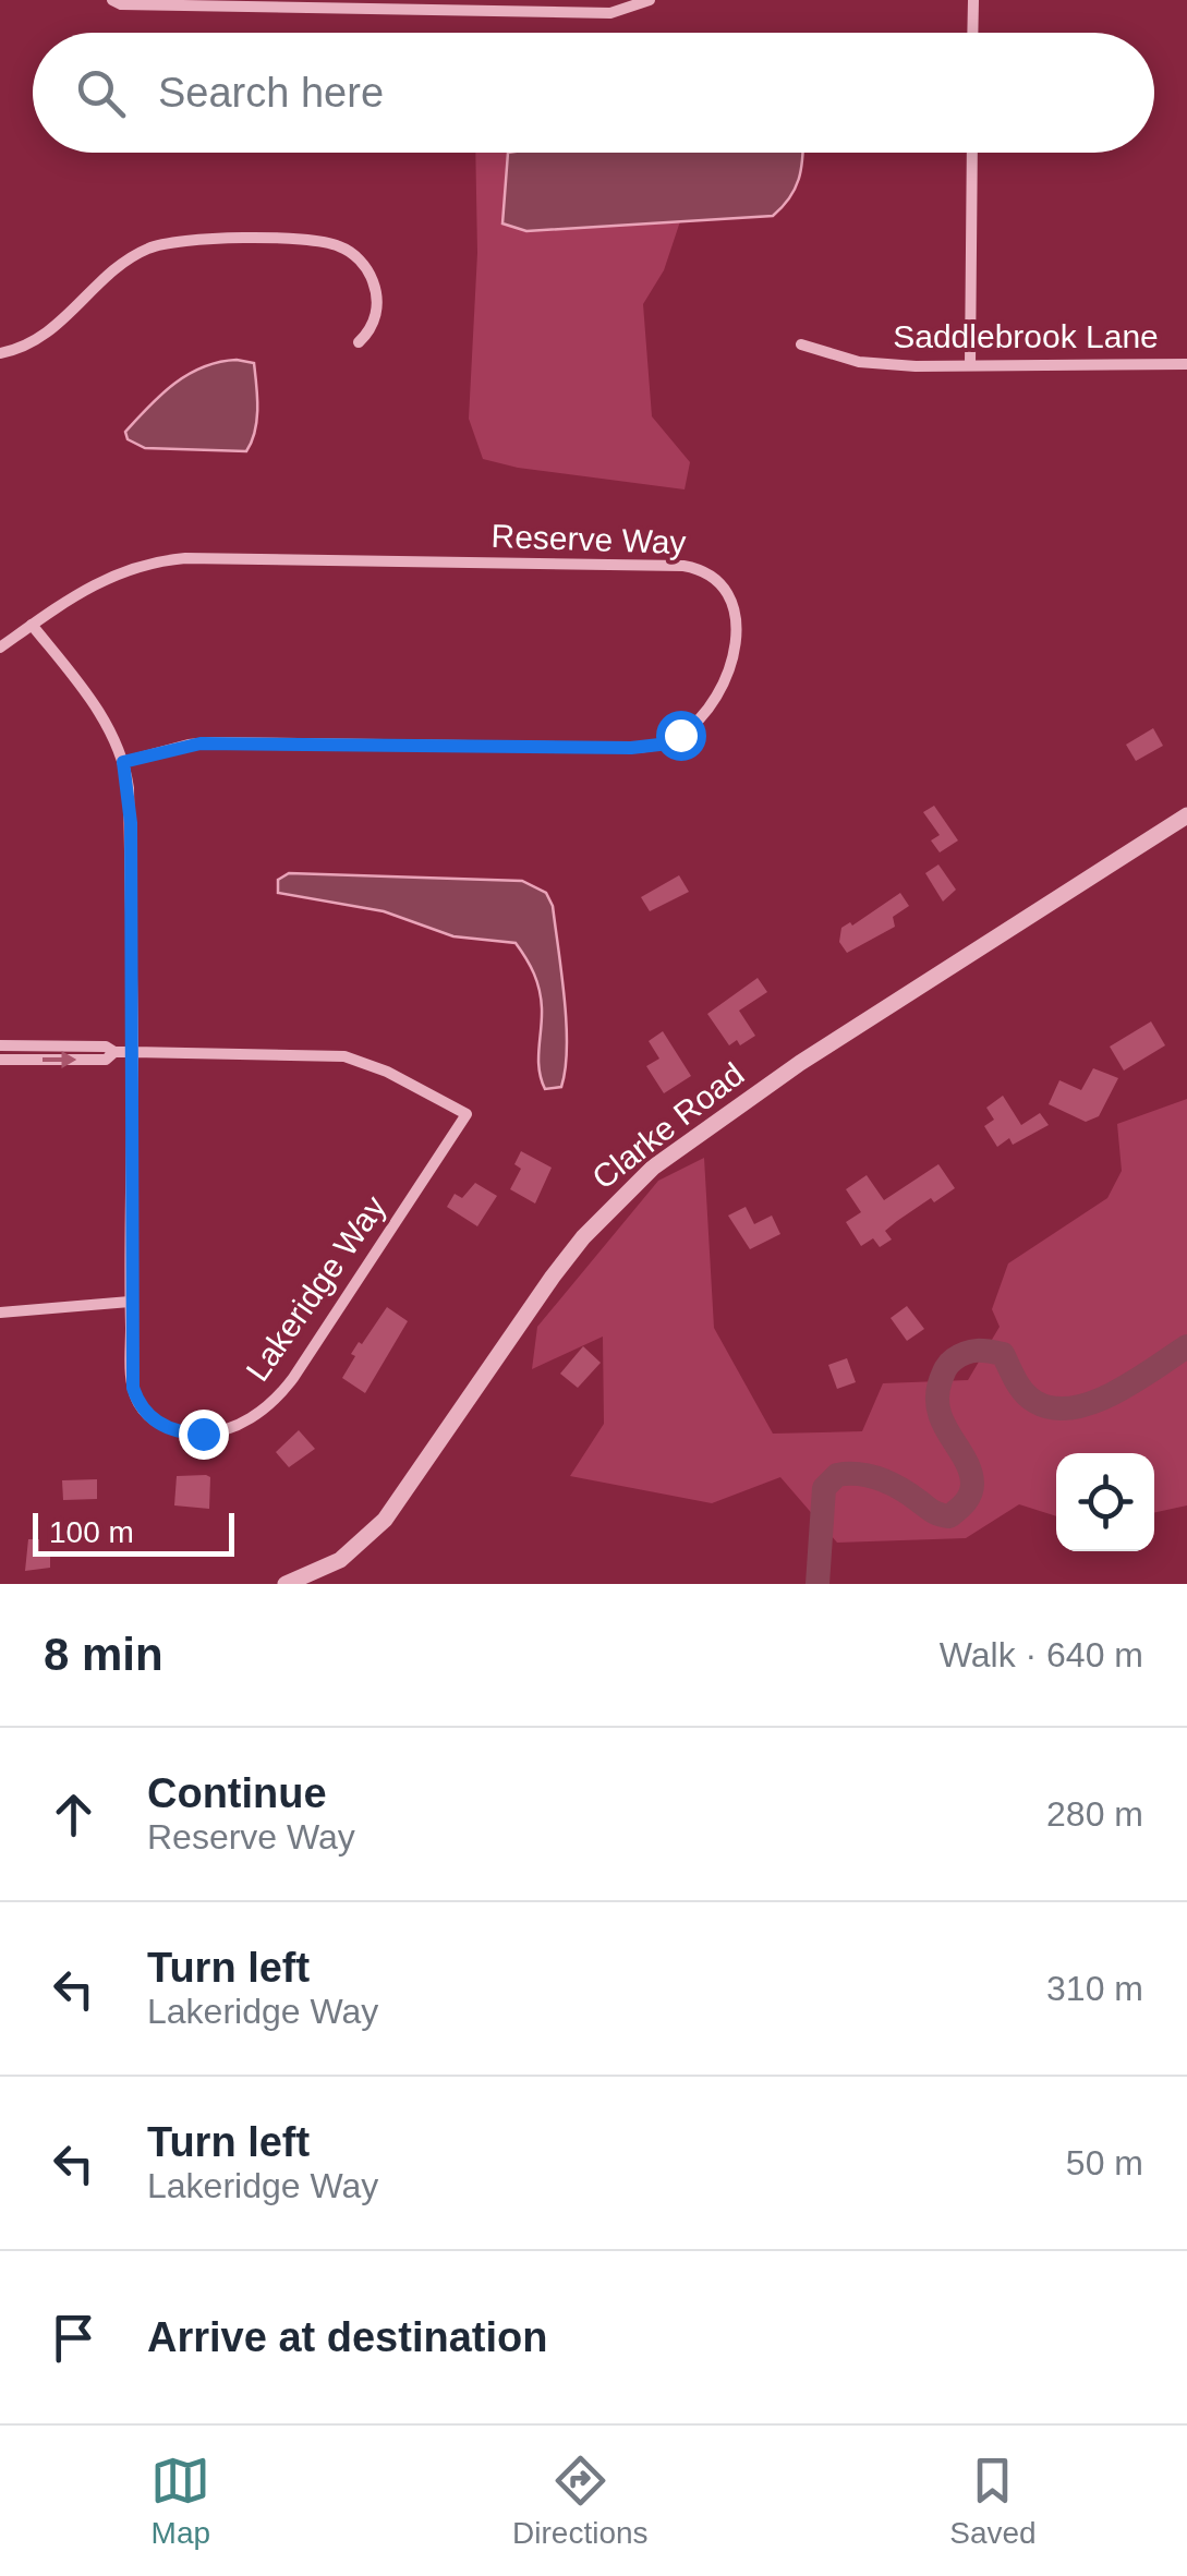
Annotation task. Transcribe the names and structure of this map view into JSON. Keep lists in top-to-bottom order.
{
  "streets": {
    "street": [
      "Saddlebrook Lane",
      "Reserve Way",
      "Clarke Road",
      "Lakeridge Way"
    ]
  },
  "crossings": [
    ["Reserve Way", "Lakeridge Way"]
  ],
  "scale_bar": "100 m",
  "page": {
    "search": "Search here",
    "scale": "100 m",
    "heading": ["8 min", "Walk · 640 m"],
    "list": [
      ["Continue", "Reserve Way", "280 m"],
      ["Turn left", "Lakeridge Way", "310 m"],
      ["Turn left", "Lakeridge Way", "50 m"],
      "Arrive at destination"
    ],
    "nav": ["Map", "Directions", "Saved"]
  }
}
